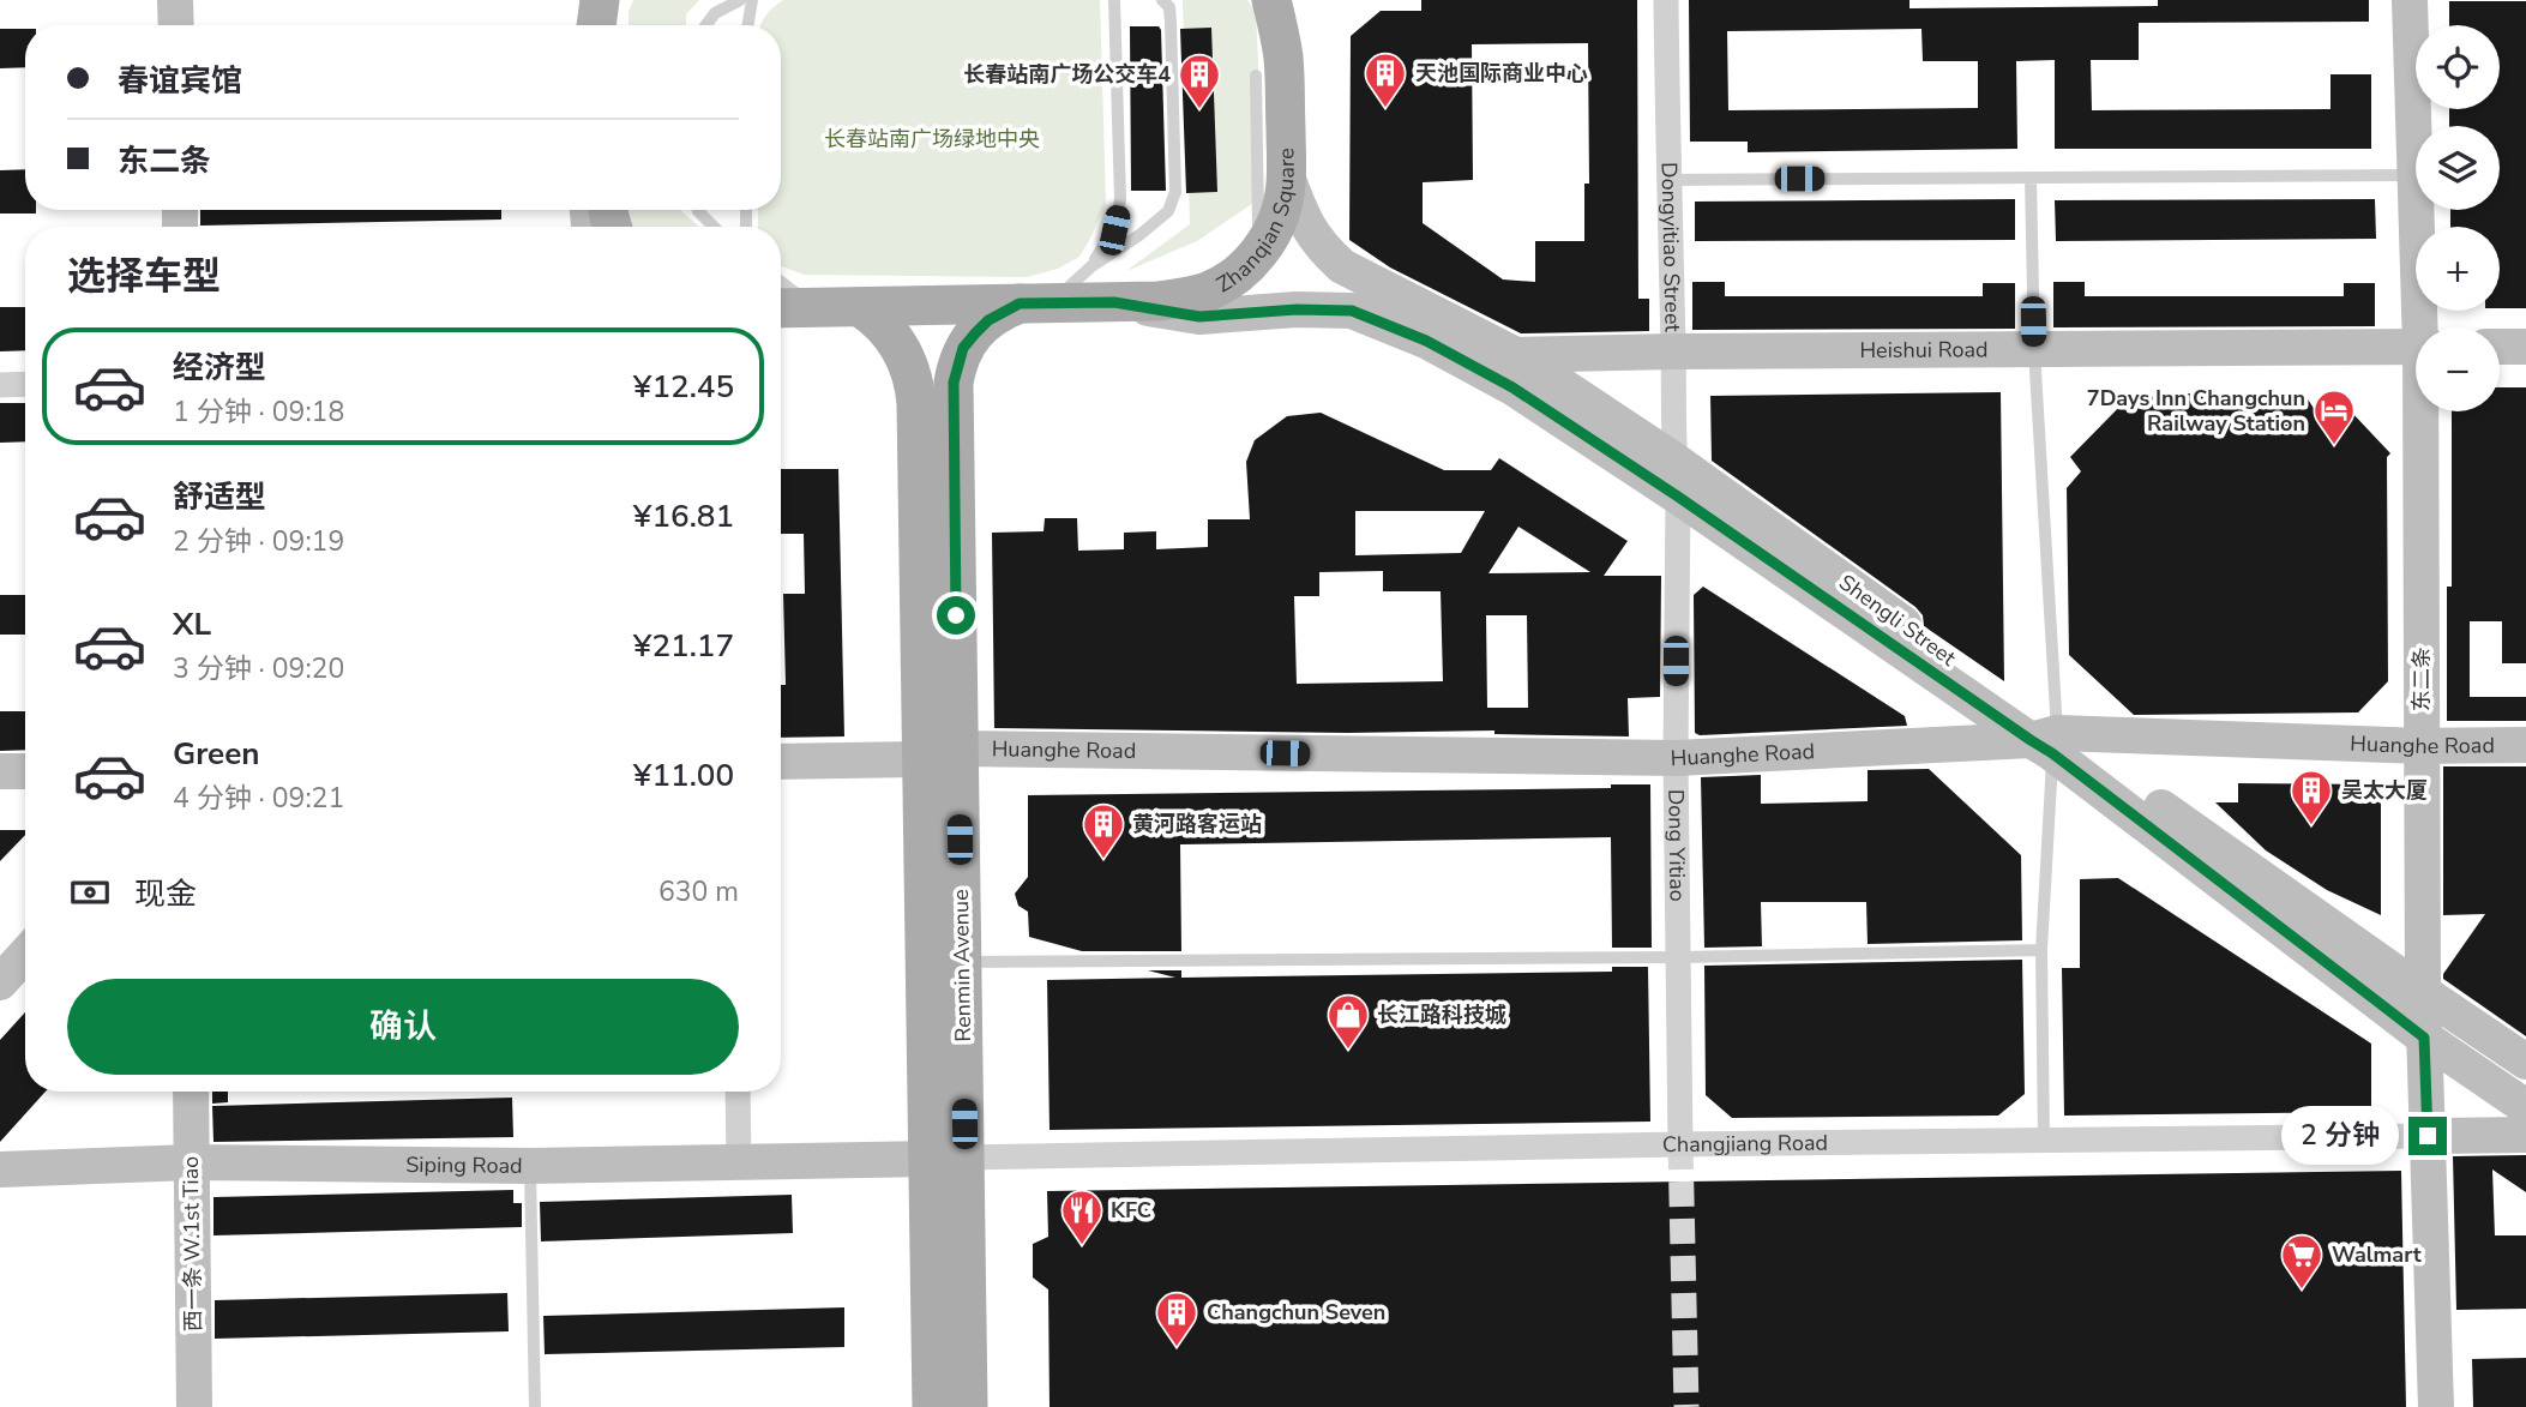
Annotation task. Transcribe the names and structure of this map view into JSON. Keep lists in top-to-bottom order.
{
  "streets": {
    "main road": ["Zhanqian Square", "Renmin Avenue"],
    "street": [
      "Dongyitiao Street",
      "Heishui Road",
      "Shengli Street",
      "东二条",
      "Huanghe Road",
      "Dong Yitiao",
      "Changjiang Road",
      "Siping Road",
      "西一条 W.1st Tiao"
    ]
  },
  "crossings": [
    ["Zhanqian Square", "Shengli Street"],
    ["Zhanqian Square", "Renmin Avenue"],
    ["Dongyitiao Street", "Heishui Road"],
    ["Dongyitiao Street", "Shengli Street"],
    ["Dongyitiao Street", "Dong Yitiao"],
    ["Heishui Road", "Shengli Street"],
    ["Shengli Street", "东二条"],
    ["Shengli Street", "Huanghe Road"],
    ["Shengli Street", "Dong Yitiao"],
    ["东二条", "Huanghe Road"],
    ["东二条", "Changjiang Road"],
    ["Huanghe Road", "Dong Yitiao"],
    ["Huanghe Road", "Renmin Avenue"],
    ["Dong Yitiao", "Changjiang Road"],
    ["Renmin Avenue", "Changjiang Road"],
    ["Renmin Avenue", "Siping Road"],
    ["Changjiang Road", "Siping Road"],
    ["Siping Road", "西一条 W.1st Tiao"]
  ],
  "parks": ["长春站南广场绿地中央"],
  "places": {
    "building": [
      "天池国际商业中心",
      "长春站南广场公交车4",
      "吴太大厦",
      "黄河路客运站",
      "Changchun Seven"
    ],
    "hotel": ["7Days Inn Changchun Railway Station"],
    "shop": ["长江路科技城"],
    "restaurant": ["KFC"],
    "supermarket": ["Walmart"]
  },
  "page": {
    "map_buttons": ["+", "−"],
    "banner": ["春谊宾馆", "东二条"],
    "heading": "选择车型",
    "list": [
      {
        "name": "经济型",
        "note": "1 分钟 · 09:18",
        "value": "¥12.45"
      },
      {
        "name": "舒适型",
        "note": "2 分钟 · 09:19",
        "value": "¥16.81"
      },
      {
        "name": "XL",
        "note": "3 分钟 · 09:20",
        "value": "¥21.17"
      },
      {
        "name": "Green",
        "note": "4 分钟 · 09:21",
        "value": "¥11.00"
      }
    ],
    "pay": ["现金", "630 m"],
    "buttons": "确认",
    "bubble": "2 分钟"
  }
}
